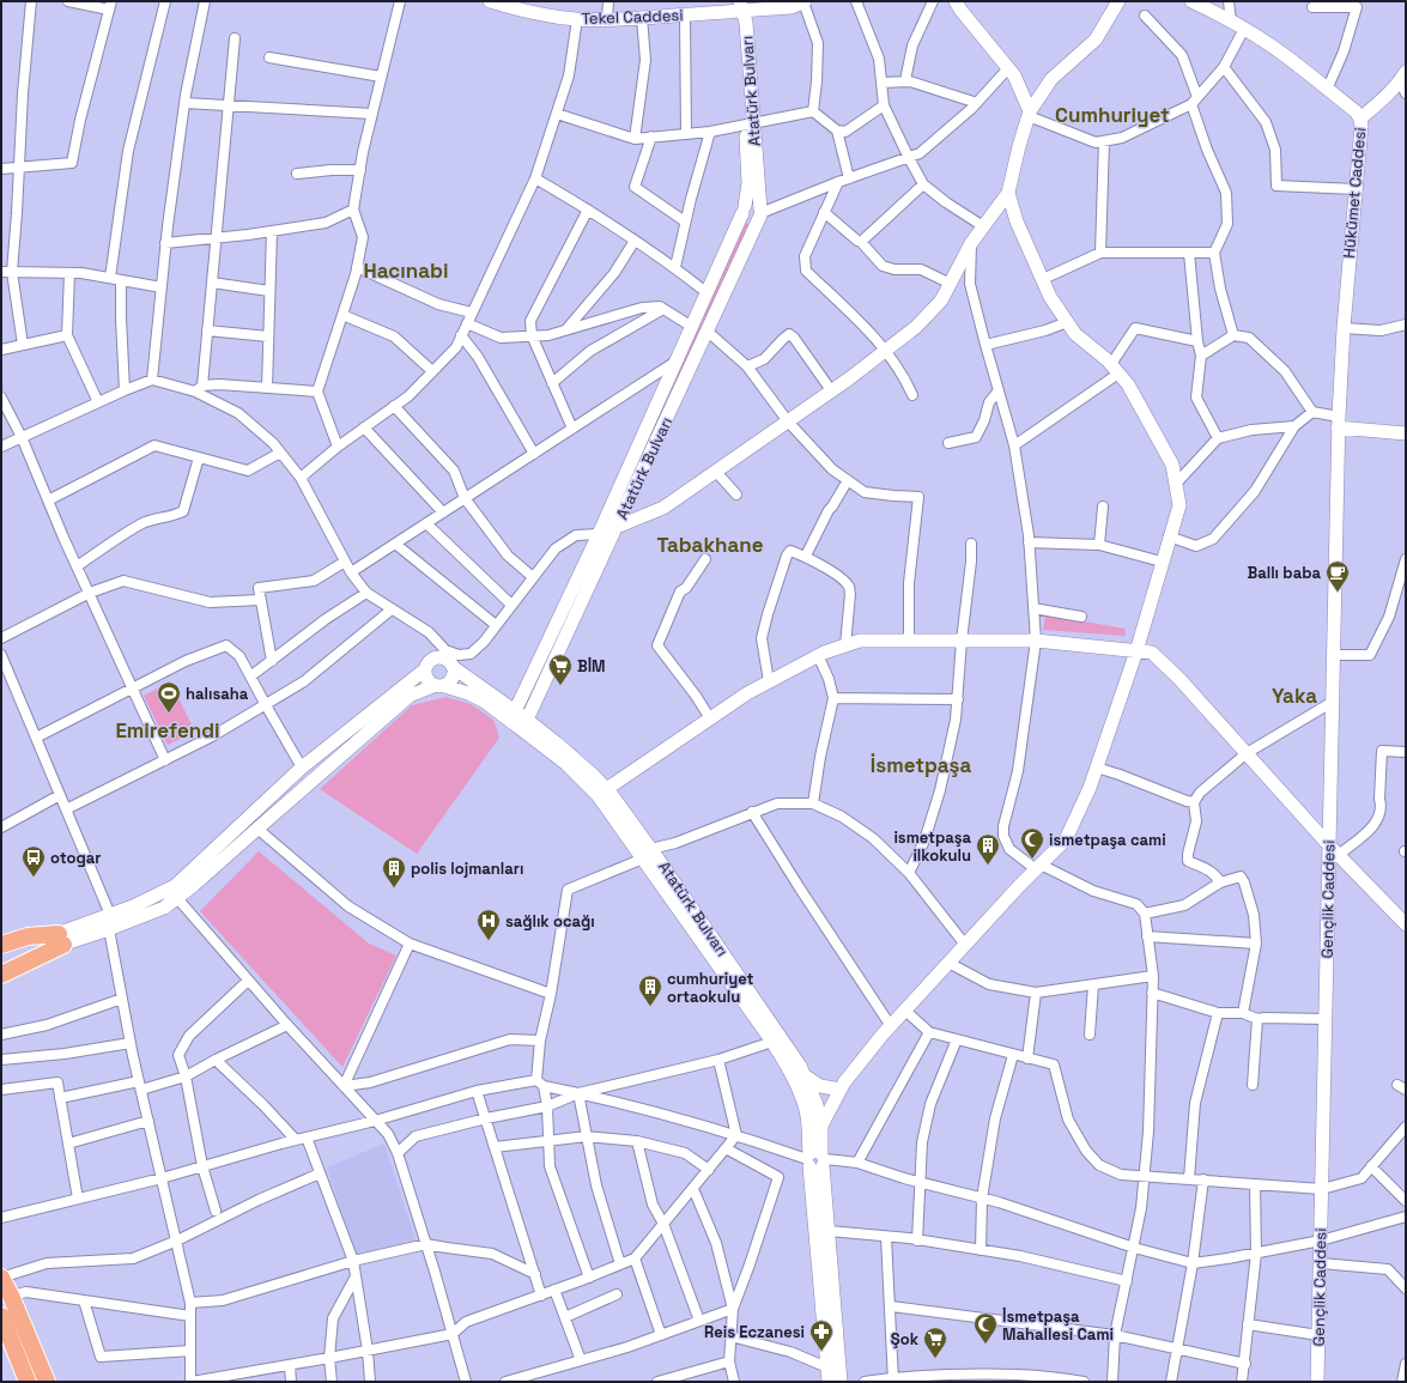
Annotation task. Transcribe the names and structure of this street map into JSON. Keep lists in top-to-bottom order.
{
  "streets": {
    "main road": [
      "Tekel Caddesi",
      "Atatürk Bulvarı",
      "Hükümet Caddesi",
      "Gençlik Caddesi"
    ]
  },
  "crossings": [
    ["Tekel Caddesi", "Atatürk Bulvarı"],
    ["Hükümet Caddesi", "Gençlik Caddesi"]
  ],
  "districts": [
    "Cumhuriyet",
    "Hacınabi",
    "Tabakhane",
    "Yaka",
    "Emirefendi",
    "İsmetpaşa"
  ],
  "places": {
    "cafe": ["Ballı baba"],
    "supermarket": ["BİM", "Şok"],
    "sports": ["halısaha"],
    "mosque": ["ismetpaşa cami", "İsmetpaşa Mahallesi Cami"],
    "building": ["ismetpaşa ilkokulu", "polis lojmanları", "cumhuriyet ortaokulu"],
    "bus stop": ["otogar"],
    "hospital": ["sağlık ocağı"],
    "pharmacy": ["Reis Eczanesi"]
  }
}
